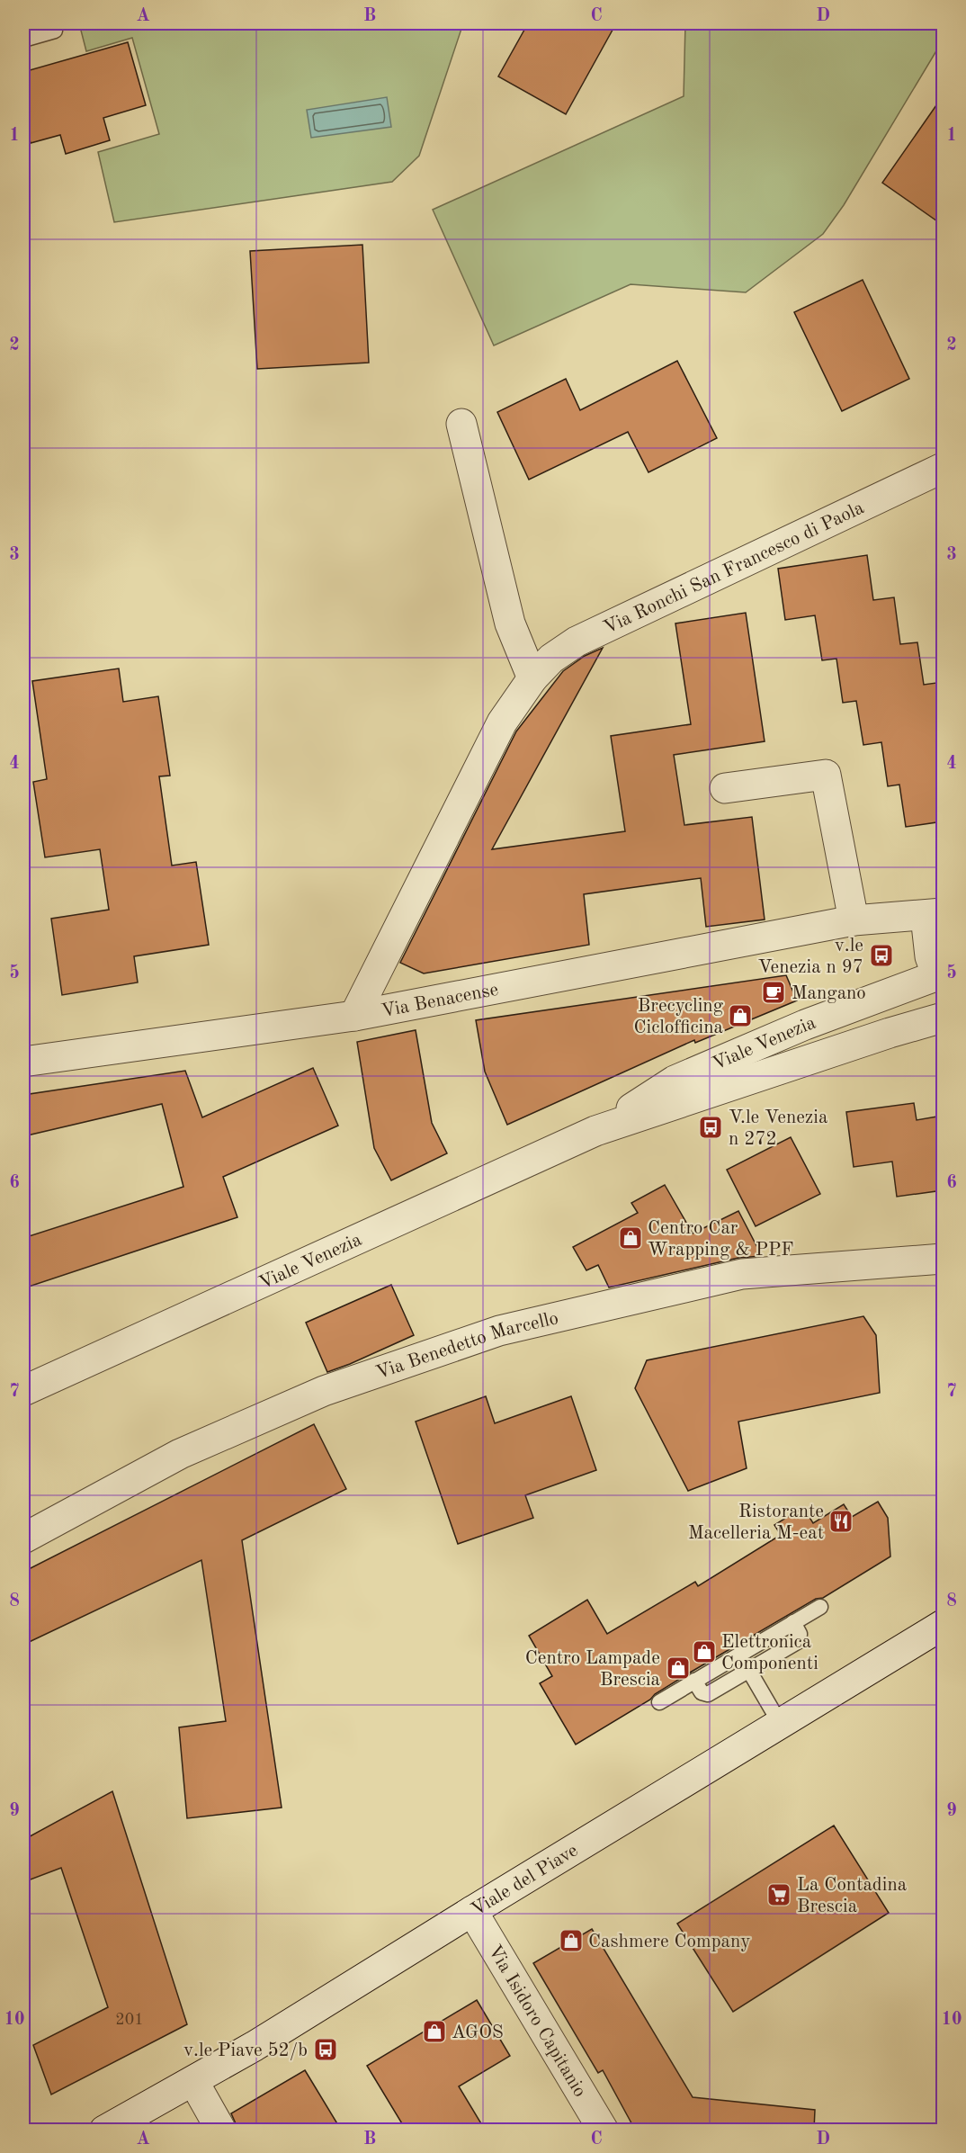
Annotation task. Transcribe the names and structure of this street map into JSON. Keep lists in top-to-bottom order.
{
  "streets": {
    "street": [
      "Via Ronchi San Francesco di Paola",
      "Via Benacense",
      "Viale Venezia",
      "Via Benedetto Marcello",
      "Viale del Piave",
      "Via Isidoro Capitanio"
    ]
  },
  "crossings": [
    ["Via Ronchi San Francesco di Paola", "Via Benacense"],
    ["Via Benacense", "Viale Venezia"],
    ["Viale del Piave", "Via Isidoro Capitanio"]
  ],
  "places": {
    "bus stop": ["v.le Venezia n 97", "V.le Venezia n 272", "v.le Piave 52/b"],
    "cafe": ["Mangano"],
    "shop": [
      "Brecycling Ciclofficina",
      "Centro Car Wrapping & PPF",
      "Elettronica Componenti",
      "Centro Lampade Brescia",
      "Cashmere Company",
      "AGOS"
    ],
    "restaurant": ["Ristorante Macelleria M-eat"],
    "supermarket": ["La Contadina Brescia"]
  },
  "house_numbers": ["201"],
  "grid": {
    "columns": [
      "A",
      "B",
      "C",
      "D"
    ],
    "rows": [
      "1",
      "2",
      "3",
      "4",
      "5",
      "6",
      "7",
      "8",
      "9",
      "10"
    ]
  }
}
